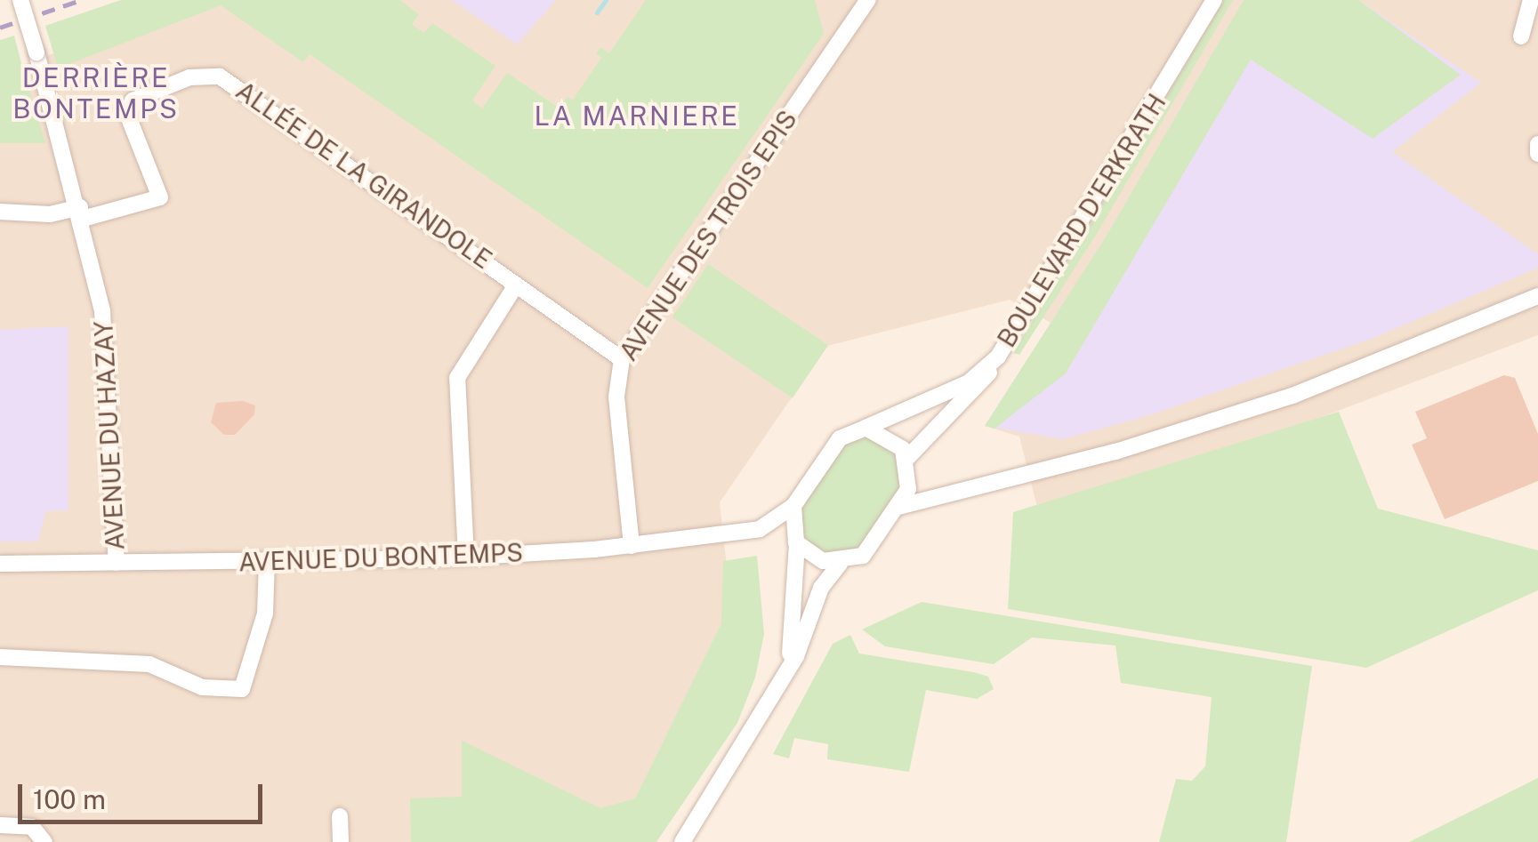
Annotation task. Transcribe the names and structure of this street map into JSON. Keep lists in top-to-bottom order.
{
  "streets": {
    "street": [
      "ALLÉE DE LA GIRANDOLE",
      "BOULEVARD D'ERKRATH",
      "AVENUE DES TROIS EPIS",
      "AVENUE DU HAZAY",
      "AVENUE DU BONTEMPS"
    ]
  },
  "crossings": [
    ["ALLÉE DE LA GIRANDOLE", "AVENUE DES TROIS EPIS"],
    ["ALLÉE DE LA GIRANDOLE", "AVENUE DU HAZAY"],
    ["BOULEVARD D'ERKRATH", "AVENUE DU BONTEMPS"],
    ["AVENUE DES TROIS EPIS", "AVENUE DU BONTEMPS"],
    ["AVENUE DU HAZAY", "AVENUE DU BONTEMPS"]
  ],
  "districts": ["DERRIÈRE BONTEMPS", "LA MARNIERE"],
  "scale_bar": "100 m"
}
